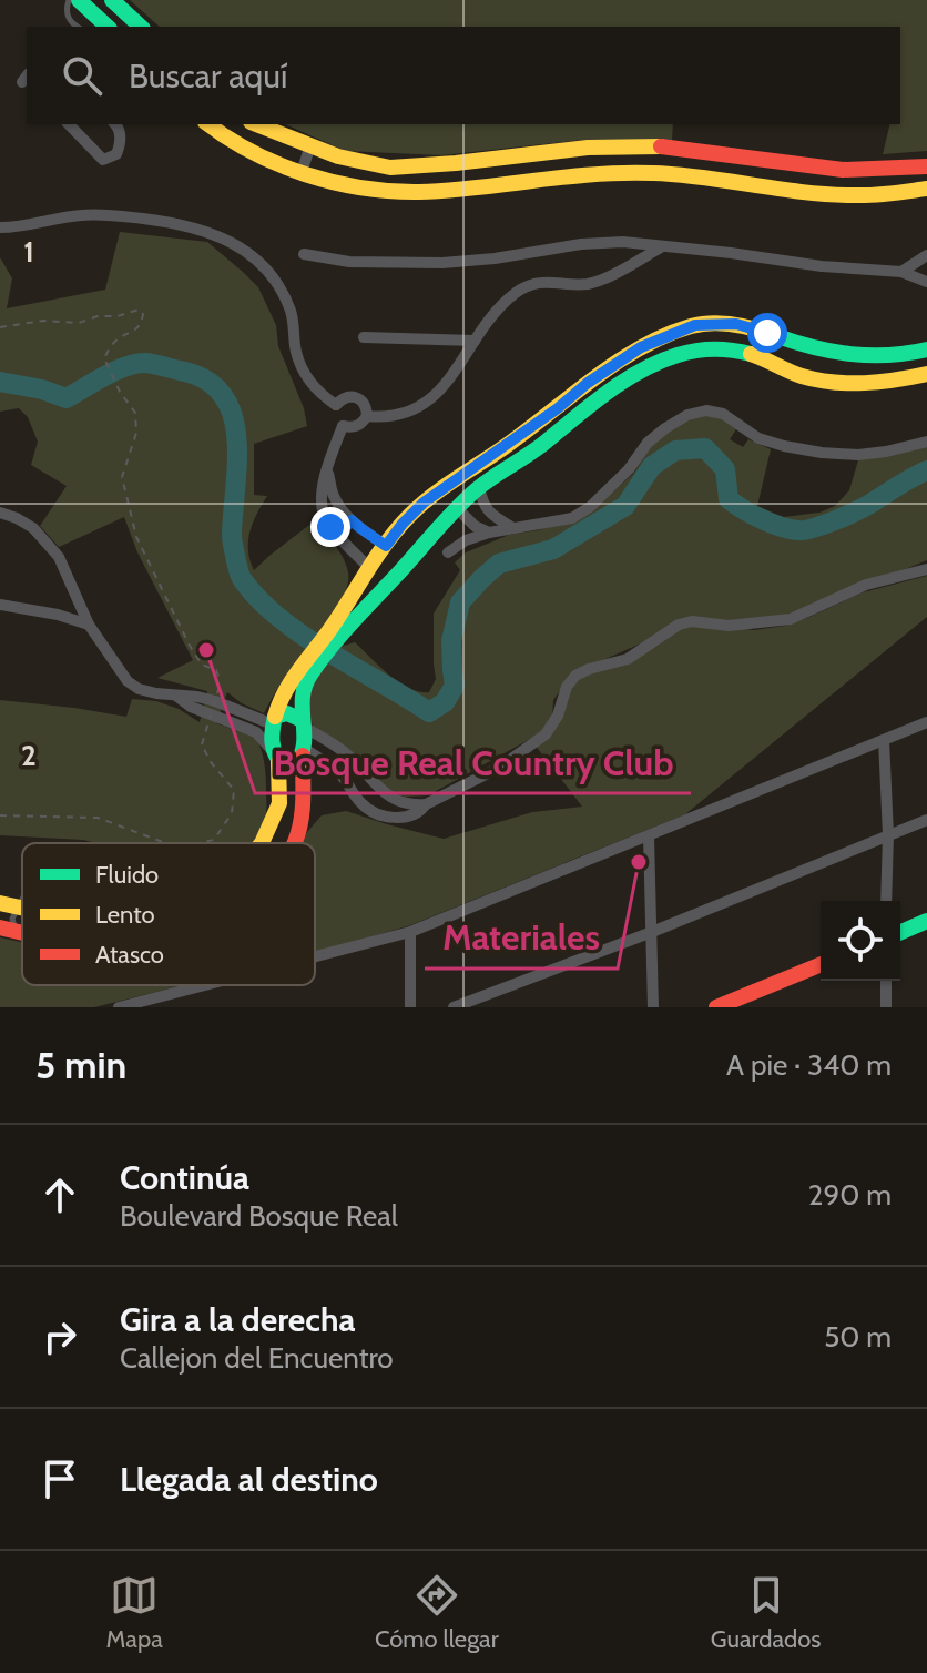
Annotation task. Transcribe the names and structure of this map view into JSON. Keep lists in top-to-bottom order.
{
  "places": ["Bosque Real Country Club", "Materiales"],
  "legend": ["Fluido", "Lento", "Atasco"],
  "page": {
    "search": "Buscar aquí",
    "heading": ["5 min", "A pie · 340 m"],
    "list": [
      ["Continúa", "Boulevard Bosque Real", "290 m"],
      ["Gira a la derecha", "Callejon del Encuentro", "50 m"],
      "Llegada al destino"
    ],
    "nav": ["Mapa", "Cómo llegar", "Guardados"]
  },
  "grid": {
    "rows": ["1", "2"]
  }
}
